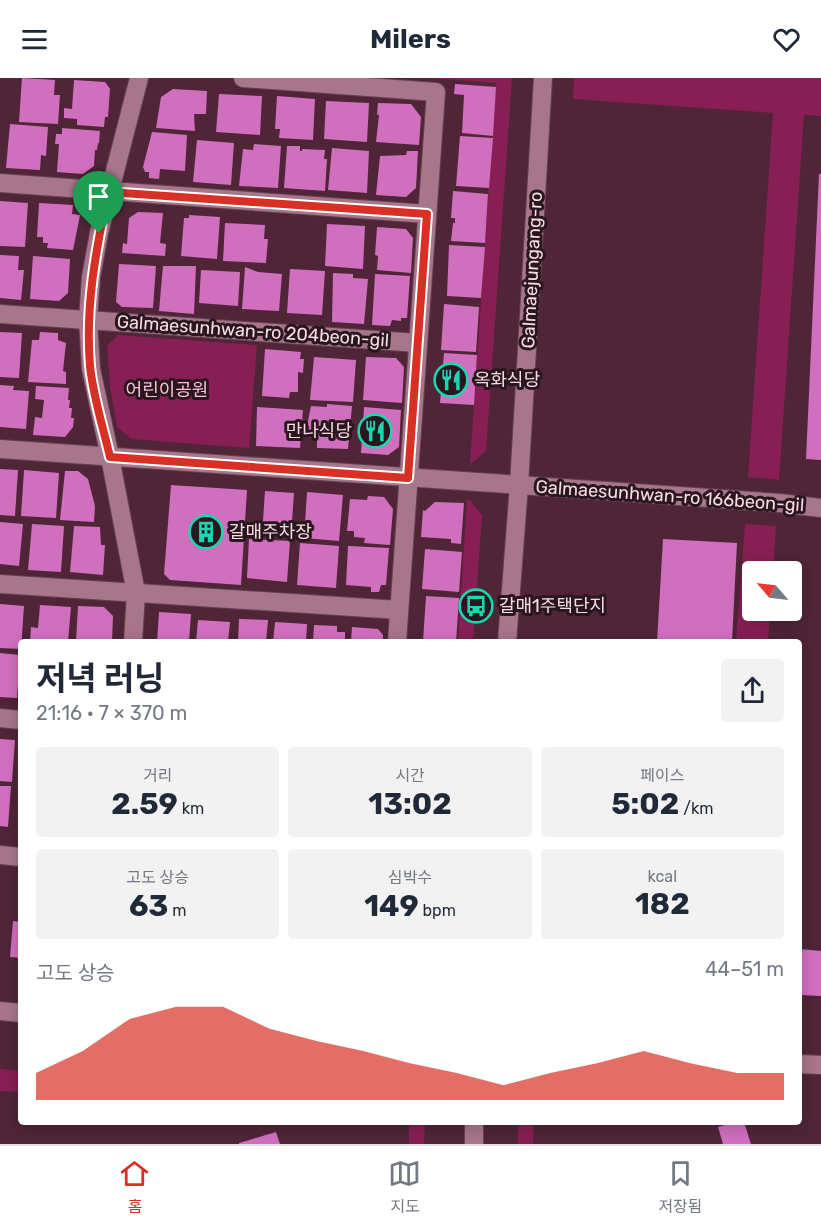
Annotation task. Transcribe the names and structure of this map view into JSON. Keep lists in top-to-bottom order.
{
  "streets": {
    "street": ["Galmaejungang-ro", "Galmaesunhwan-ro 204beon-gil", "Galmaesunhwan-ro 166beon-gil"]
  },
  "crossings": [
    ["Galmaejungang-ro", "Galmaesunhwan-ro 166beon-gil"]
  ],
  "parks": ["어린이공원"],
  "places": {
    "restaurant": ["옥화식당", "만나식당"],
    "building": ["갈매주차장"],
    "bus stop": ["갈매1주택단지"]
  },
  "north": "top left",
  "page": {
    "header": "Milers",
    "heading": ["저녁 러닝", "21:16 · 7 × 370 m"],
    "stats": [
      ["거리", "2.59 km"],
      ["시간", "13:02"],
      ["페이스", "5:02 /km"],
      ["고도 상승", "63 m"],
      ["심박수", "149 bpm"],
      ["kcal", "182"]
    ],
    "chart": ["고도 상승", "44–51 m"],
    "tabs": ["홈", "지도", "저장됨"]
  }
}
